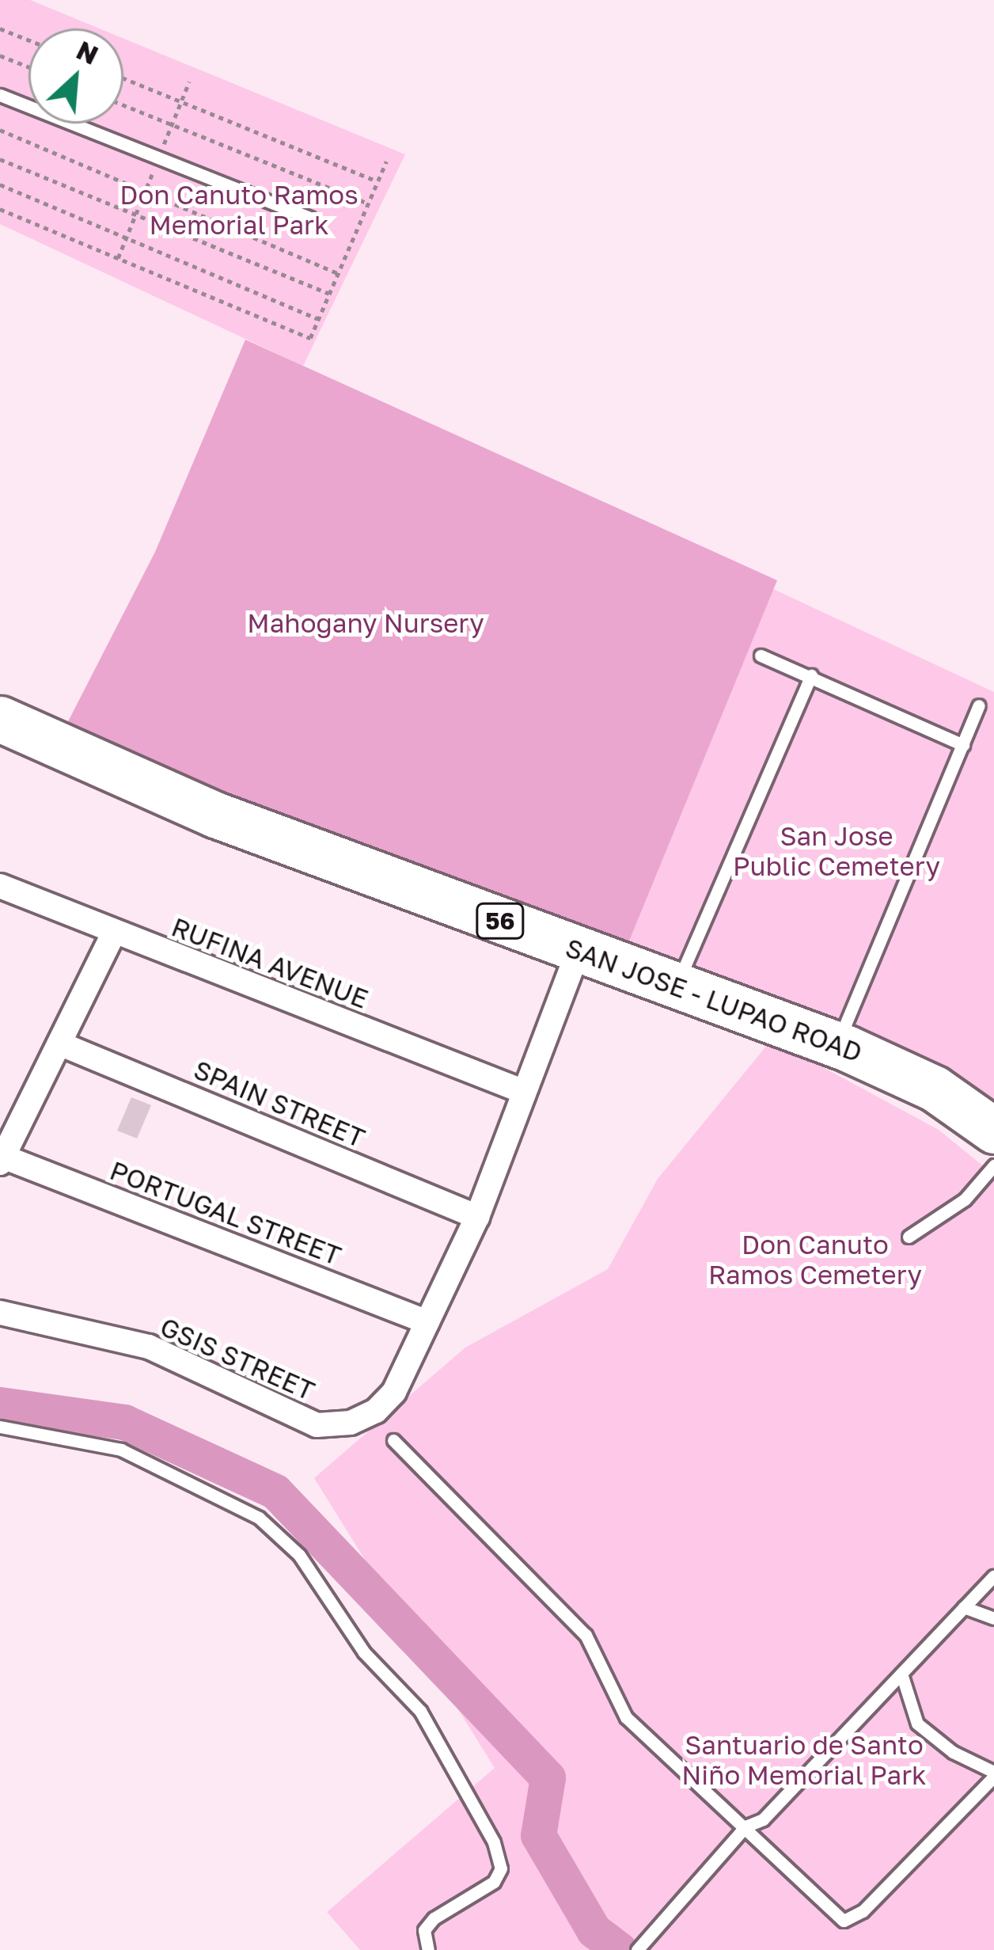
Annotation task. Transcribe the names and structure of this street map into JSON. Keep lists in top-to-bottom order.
{
  "streets": {
    "highway": ["56", "SAN JOSE - LUPAO ROAD"],
    "street": [
      "RUFINA AVENUE",
      "SPAIN STREET",
      "PORTUGAL STREET",
      "GSIS STREET"
    ]
  },
  "crossings": [
    ["PORTUGAL STREET", "GSIS STREET"]
  ],
  "parks": [
    "Don Canuto Ramos Memorial Park",
    "Mahogany Nursery",
    "San Jose Public Cemetery",
    "Don Canuto Ramos Cemetery",
    "Santuario de Santo Niño Memorial Park"
  ],
  "north": "top right"
}
